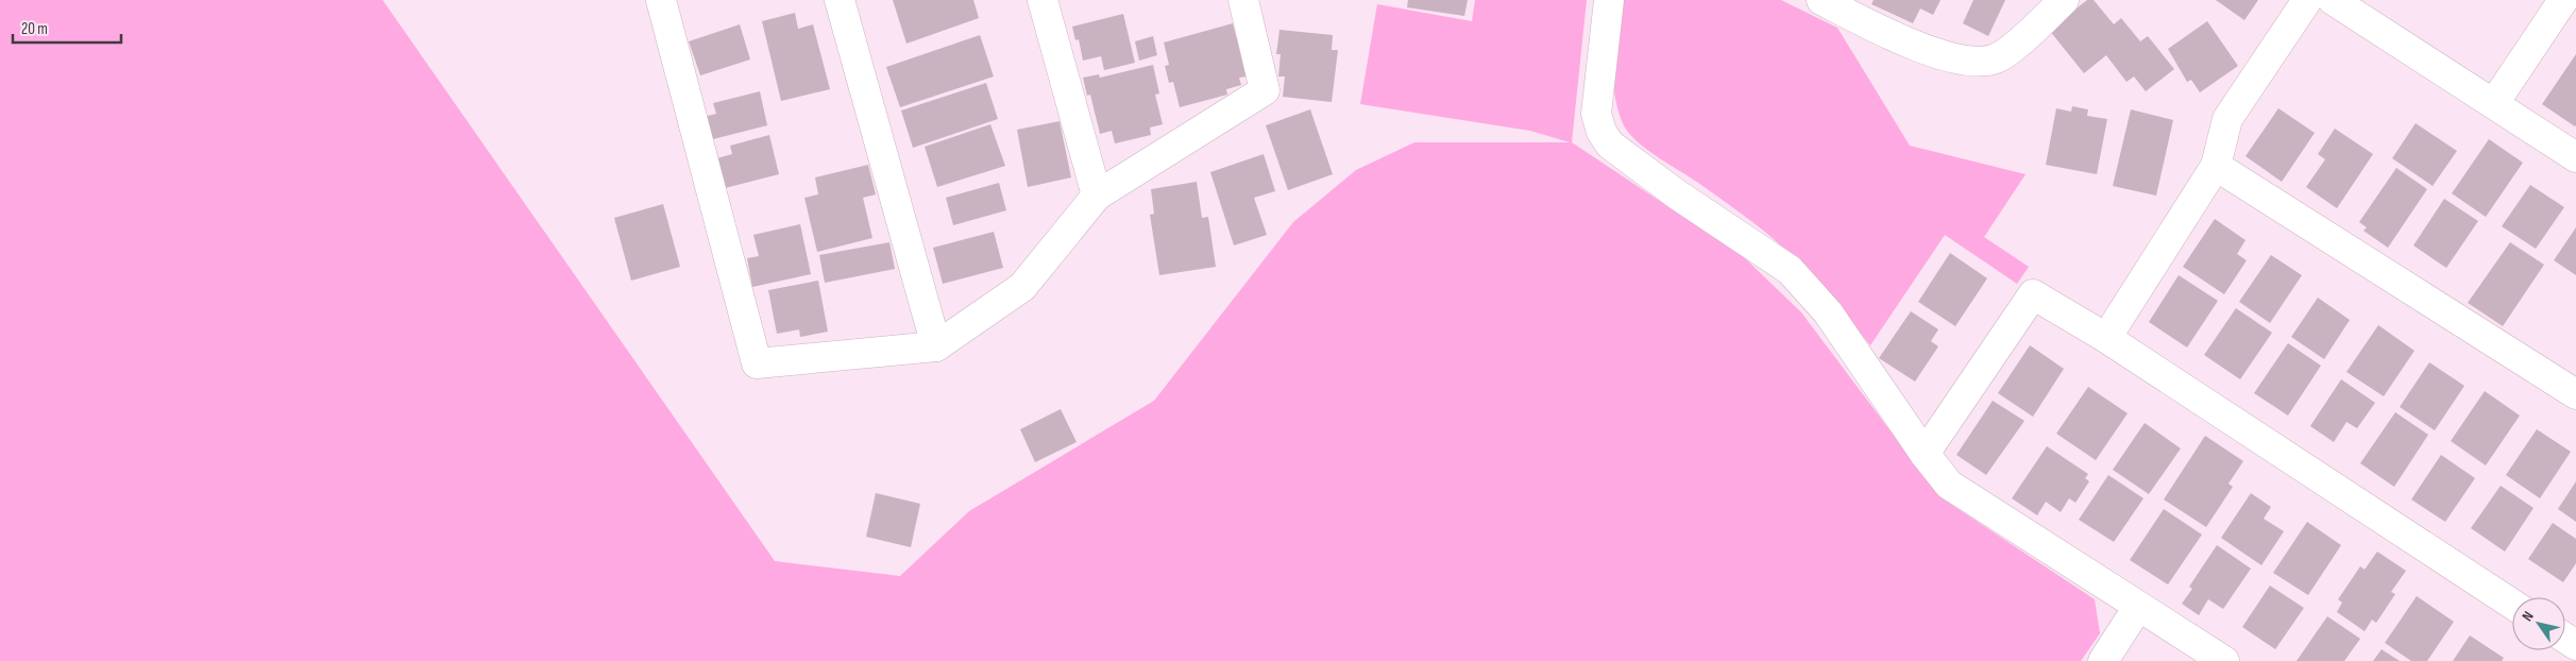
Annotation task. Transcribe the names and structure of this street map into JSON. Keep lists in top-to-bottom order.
{
  "scale_bar": "20 m",
  "north": "top left"
}
